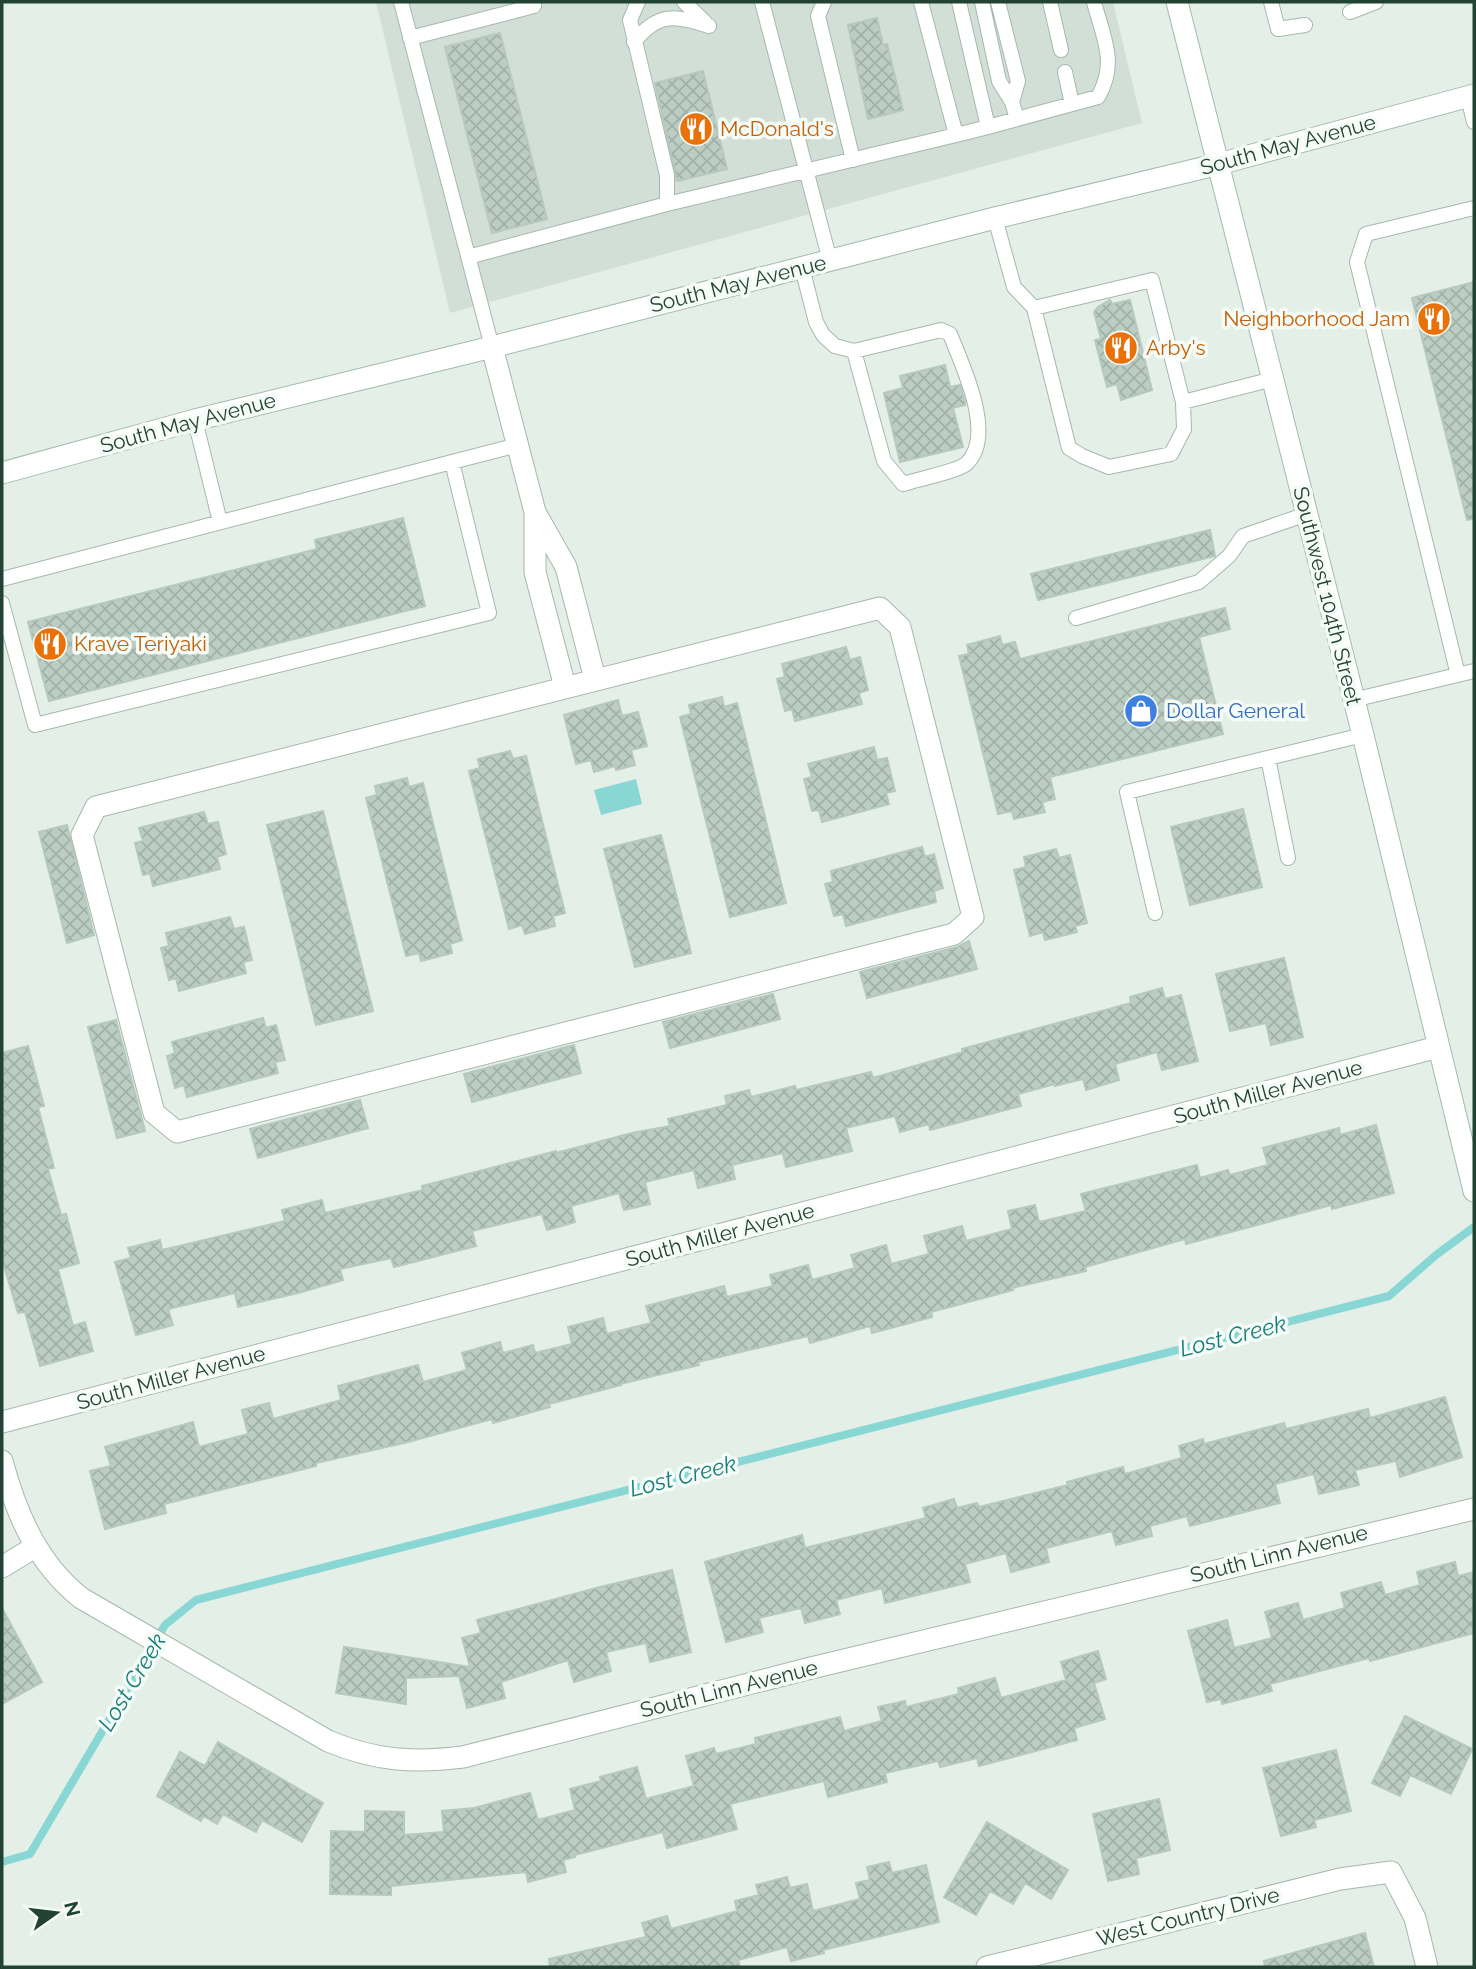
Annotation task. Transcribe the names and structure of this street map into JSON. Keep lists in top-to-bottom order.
{
  "streets": {
    "street": [
      "South May Avenue",
      "Southwest 104th Street",
      "South Miller Avenue",
      "South Linn Avenue",
      "West Country Drive"
    ]
  },
  "crossings": [
    ["South May Avenue", "Southwest 104th Street"],
    ["Southwest 104th Street", "South Miller Avenue"]
  ],
  "water": ["Lost Creek"],
  "places": {
    "restaurant": [
      "McDonald's",
      "Neighborhood Jam",
      "Arby's",
      "Krave Teriyaki"
    ],
    "shop": ["Dollar General"]
  },
  "north": "right"
}
